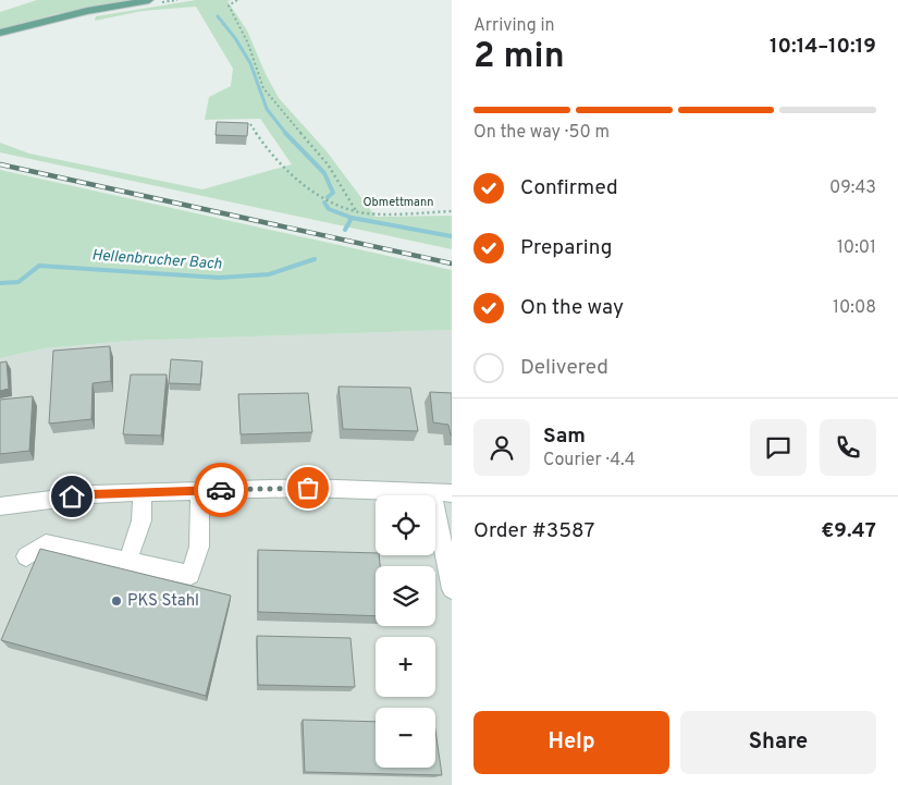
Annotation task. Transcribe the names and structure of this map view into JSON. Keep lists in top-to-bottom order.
{
  "streets": {
    "path": ["Obmettmann"]
  },
  "water": ["Hellenbrucher Bach"],
  "places": ["PKS Stahl"],
  "page": {
    "heading": ["2 min", "Arriving in", "10:14–10:19"],
    "panel": [
      "Sam",
      "Courier · 4.4",
      "Order #3587",
      "€9.47"
    ],
    "bar": "On the way · 50 m",
    "list": [
      ["Confirmed", "09:43"],
      ["Preparing", "10:01"],
      ["On the way", "10:08"],
      "Delivered"
    ],
    "map_buttons": ["+", "−"],
    "buttons": ["Help", "Share"]
  }
}
